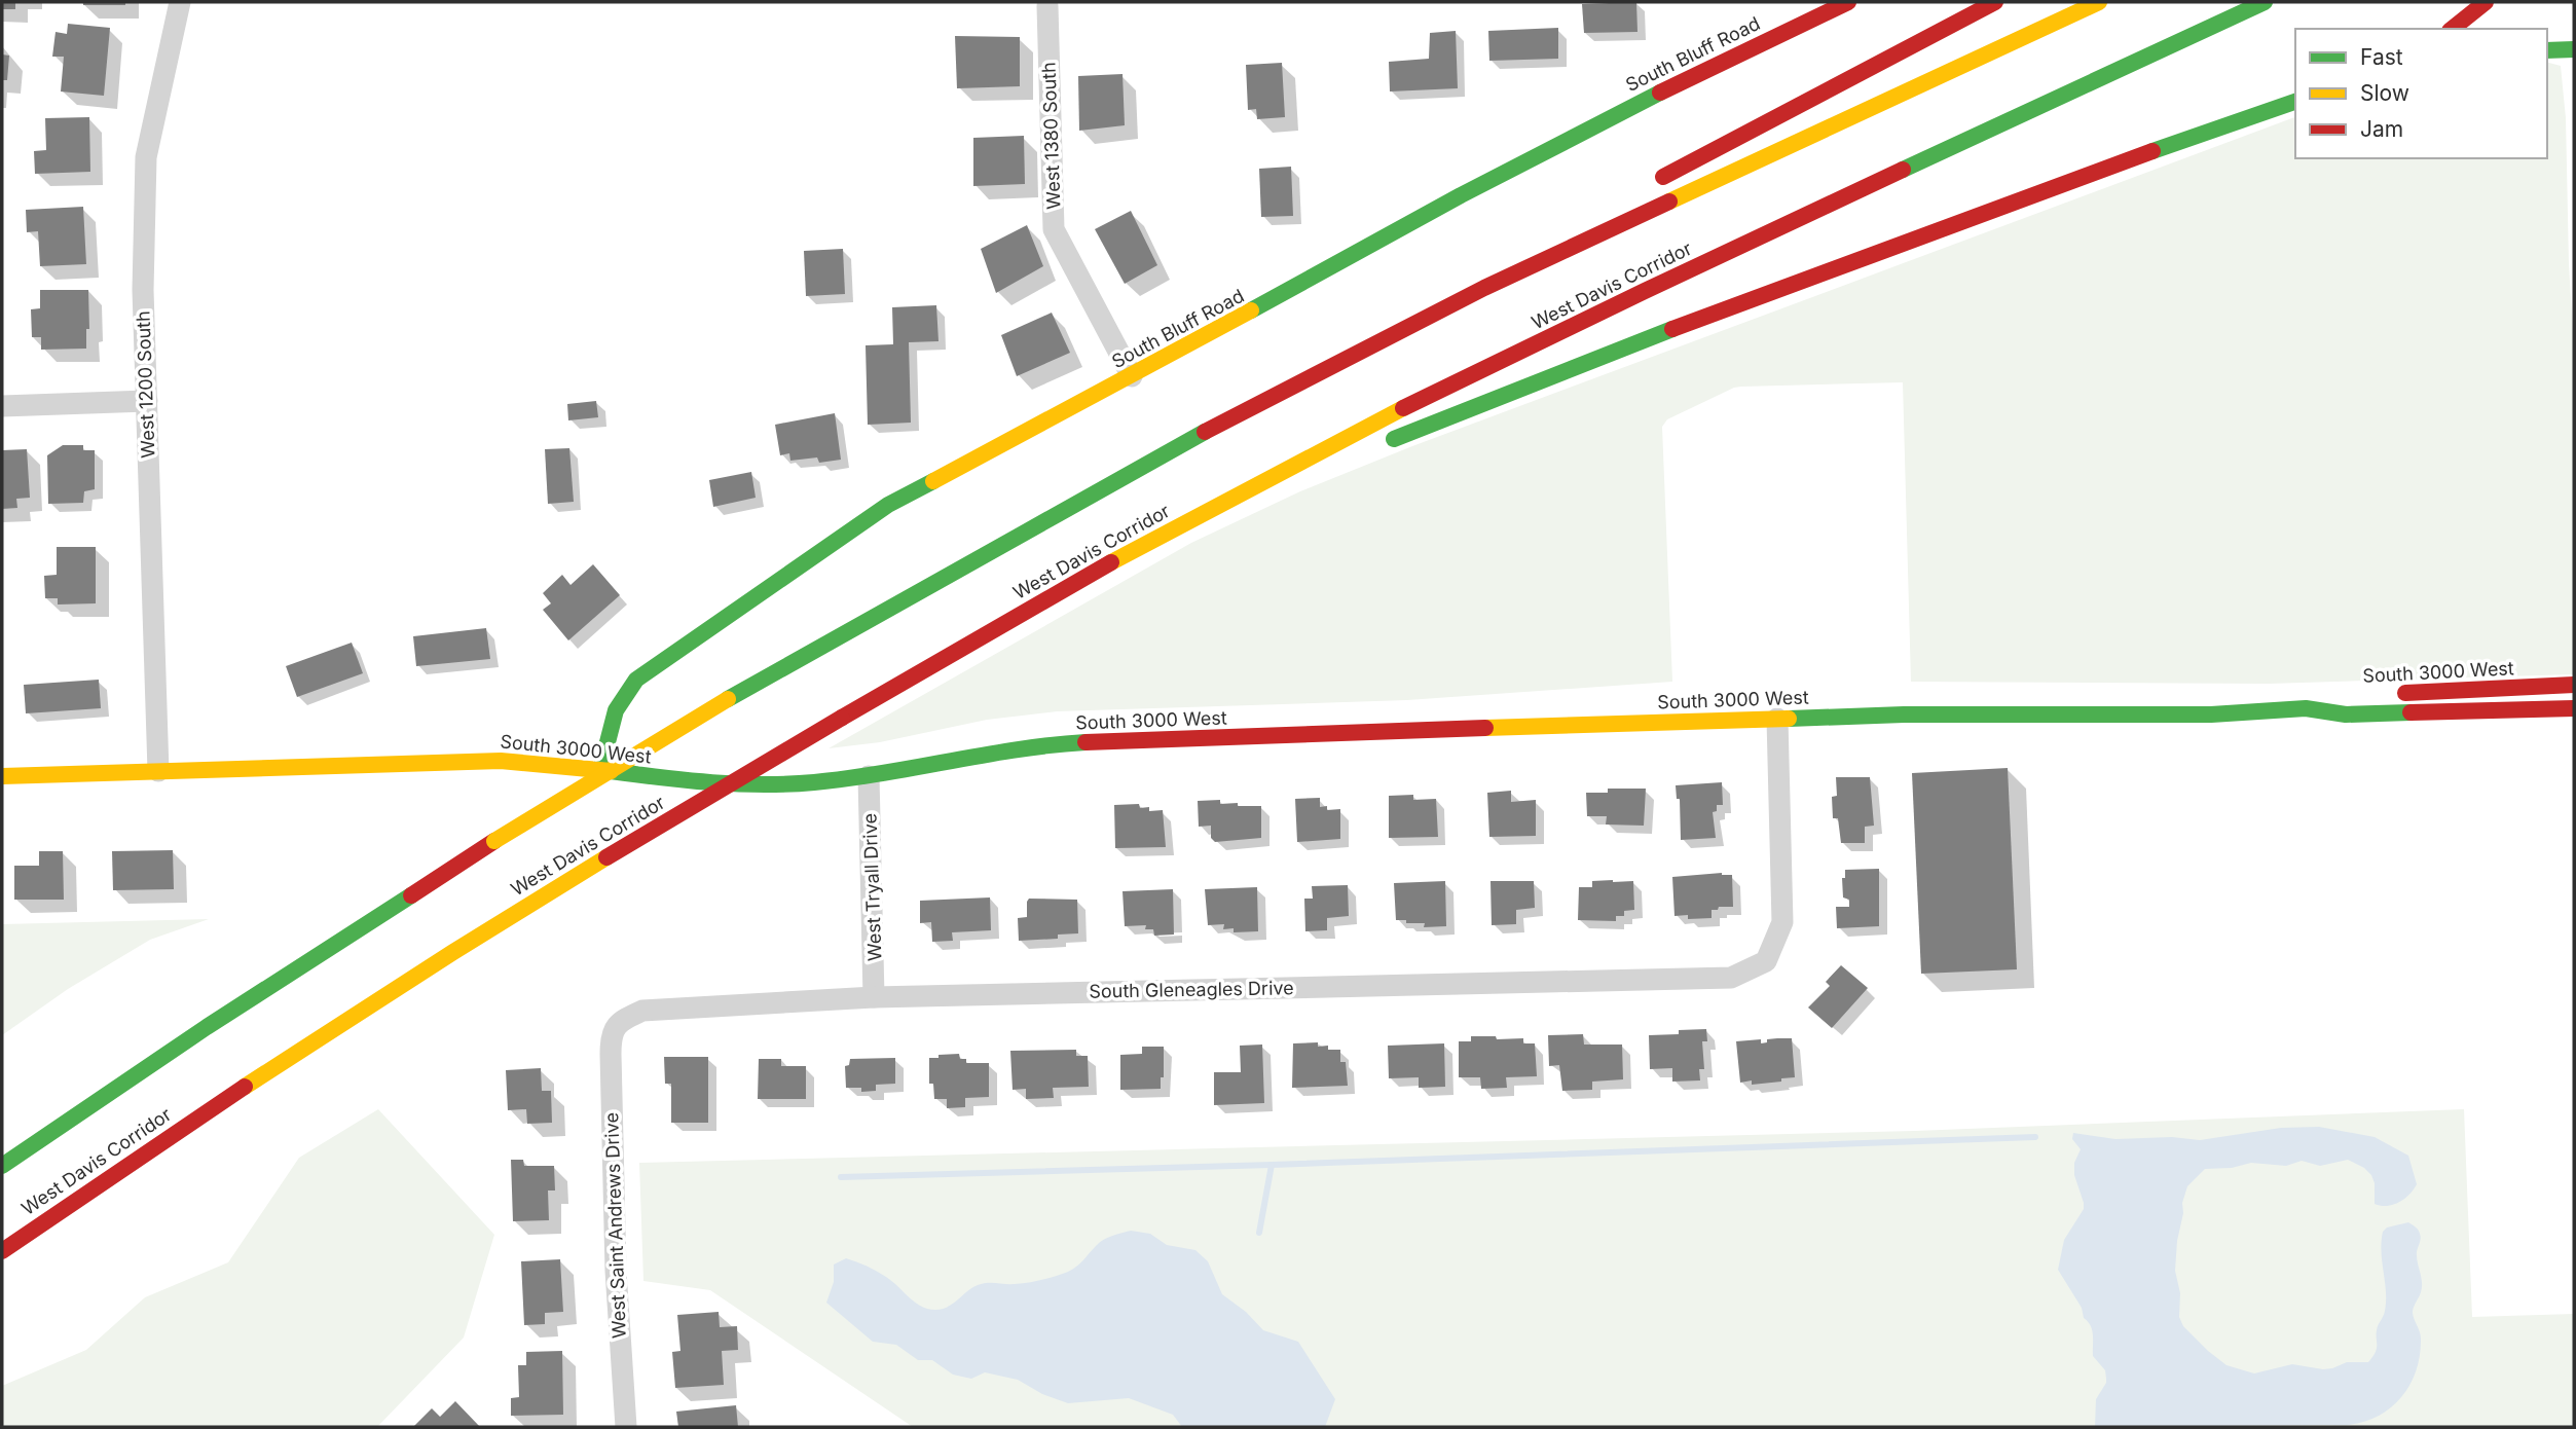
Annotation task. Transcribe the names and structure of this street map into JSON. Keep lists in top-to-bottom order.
{
  "streets": {
    "main road": ["South Bluff Road", "West Davis Corridor", "South 3000 West"],
    "street": [
      "West 1380 South",
      "West 1200 South",
      "West Tryall Drive",
      "South Gleneagles Drive",
      "West Saint Andrews Drive"
    ]
  },
  "crossings": [
    ["South Bluff Road", "West 1380 South"],
    ["South Bluff Road", "South 3000 West"],
    ["West 1200 South", "South 3000 West"],
    ["South 3000 West", "West Tryall Drive"],
    ["South 3000 West", "South Gleneagles Drive"],
    ["West Tryall Drive", "South Gleneagles Drive"],
    ["South Gleneagles Drive", "West Saint Andrews Drive"]
  ],
  "legend": ["Fast", "Slow", "Jam"]
}
